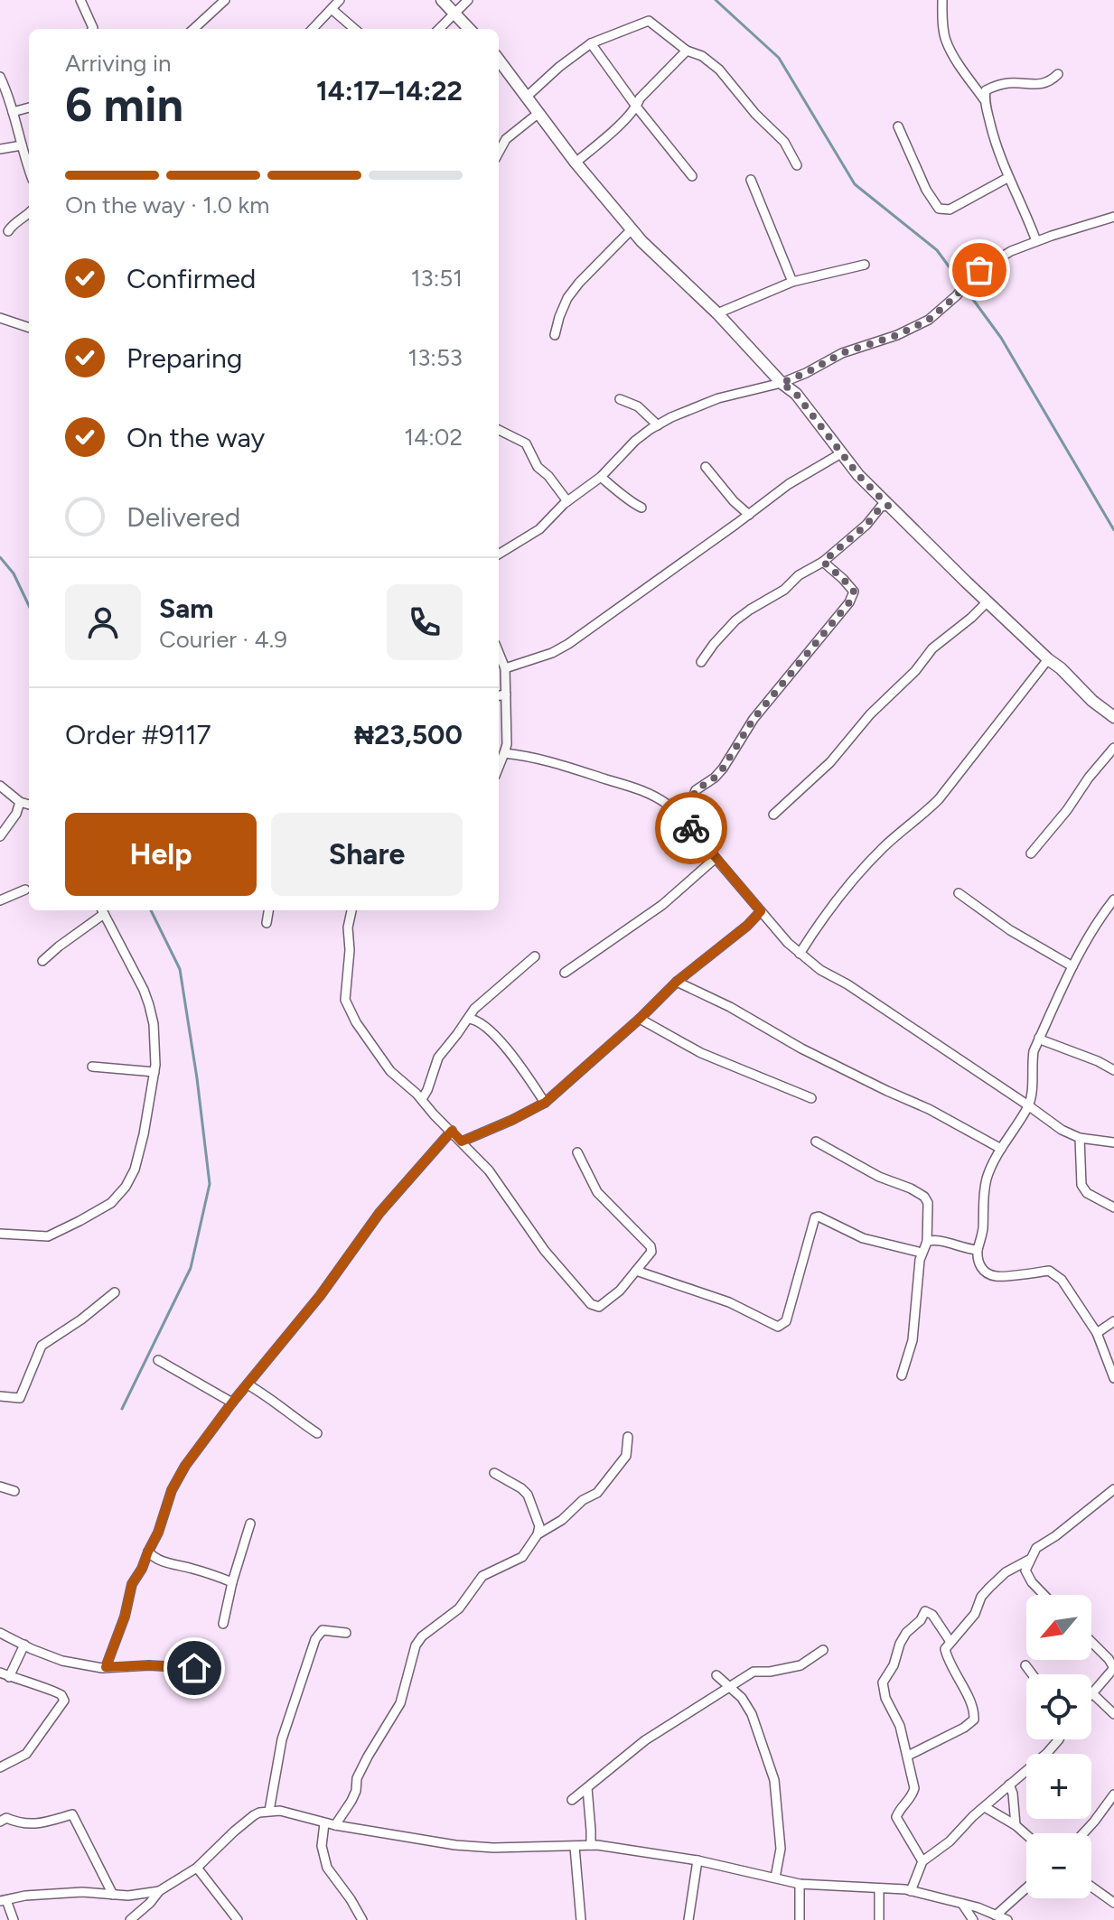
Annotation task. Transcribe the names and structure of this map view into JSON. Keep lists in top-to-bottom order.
{
  "north": "bottom left",
  "page": {
    "heading": ["6 min", "Arriving in", "14:17–14:22"],
    "panel": [
      "Sam",
      "Courier · 4.9",
      "Order #9117",
      "₦23,500"
    ],
    "bar": "On the way · 1.0 km",
    "list": [
      ["Confirmed", "13:51"],
      ["Preparing", "13:53"],
      ["On the way", "14:02"],
      "Delivered"
    ],
    "buttons": ["Help", "Share"],
    "map_buttons": ["+", "−"]
  }
}
